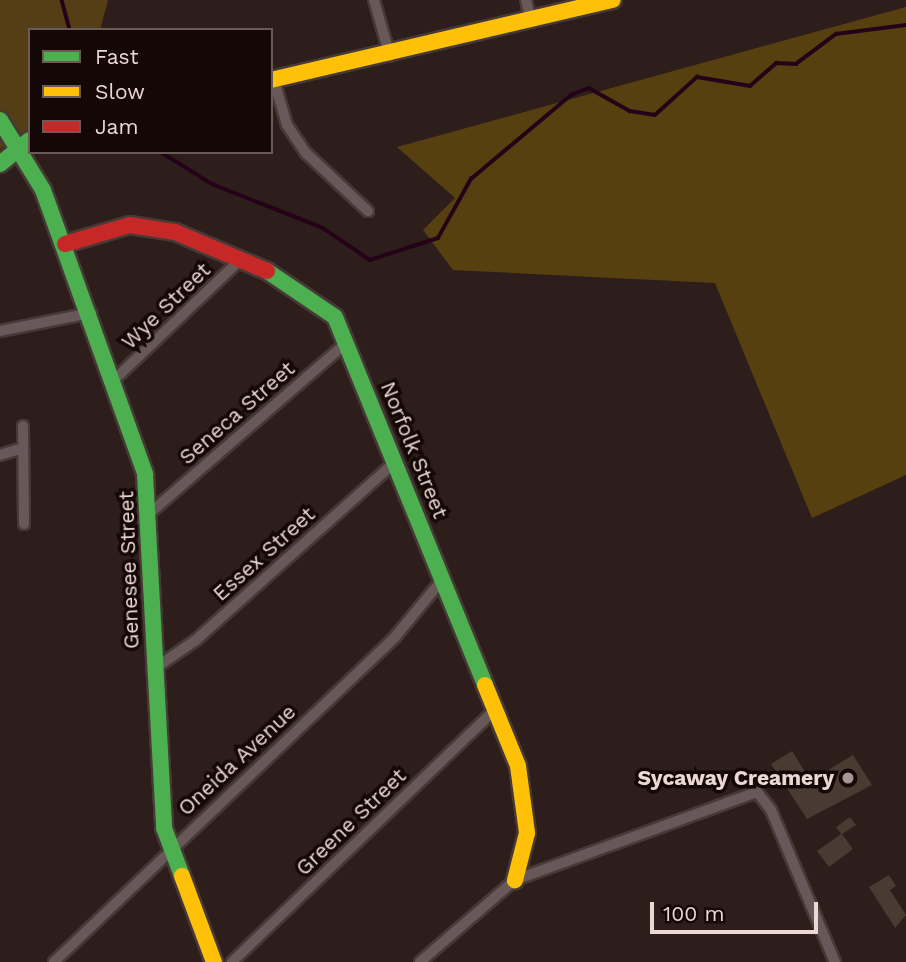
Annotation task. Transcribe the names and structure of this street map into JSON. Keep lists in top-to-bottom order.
{
  "streets": {
    "street": [
      "Wye Street",
      "Seneca Street",
      "Norfolk Street",
      "Essex Street",
      "Genesee Street",
      "Oneida Avenue",
      "Greene Street"
    ]
  },
  "crossings": [
    ["Wye Street", "Norfolk Street"],
    ["Wye Street", "Genesee Street"],
    ["Seneca Street", "Norfolk Street"],
    ["Seneca Street", "Genesee Street"],
    ["Norfolk Street", "Essex Street"],
    ["Norfolk Street", "Genesee Street"],
    ["Norfolk Street", "Oneida Avenue"],
    ["Norfolk Street", "Greene Street"],
    ["Essex Street", "Genesee Street"],
    ["Genesee Street", "Oneida Avenue"]
  ],
  "places": ["Sycaway Creamery"],
  "legend": ["Fast", "Slow", "Jam"],
  "scale_bar": "100 m"
}
